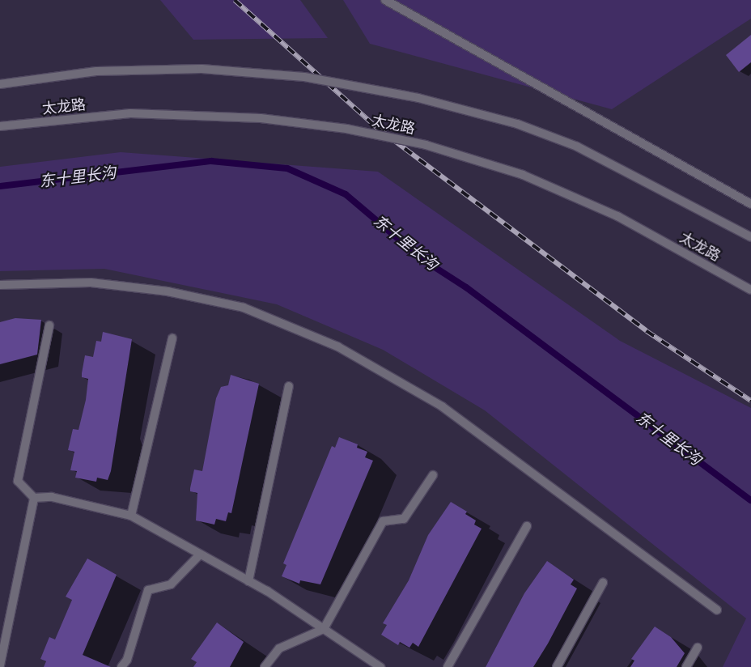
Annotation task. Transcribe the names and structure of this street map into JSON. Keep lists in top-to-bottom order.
{
  "streets": {
    "street": ["太龙路"]
  },
  "water": ["东十里长沟"]
}
